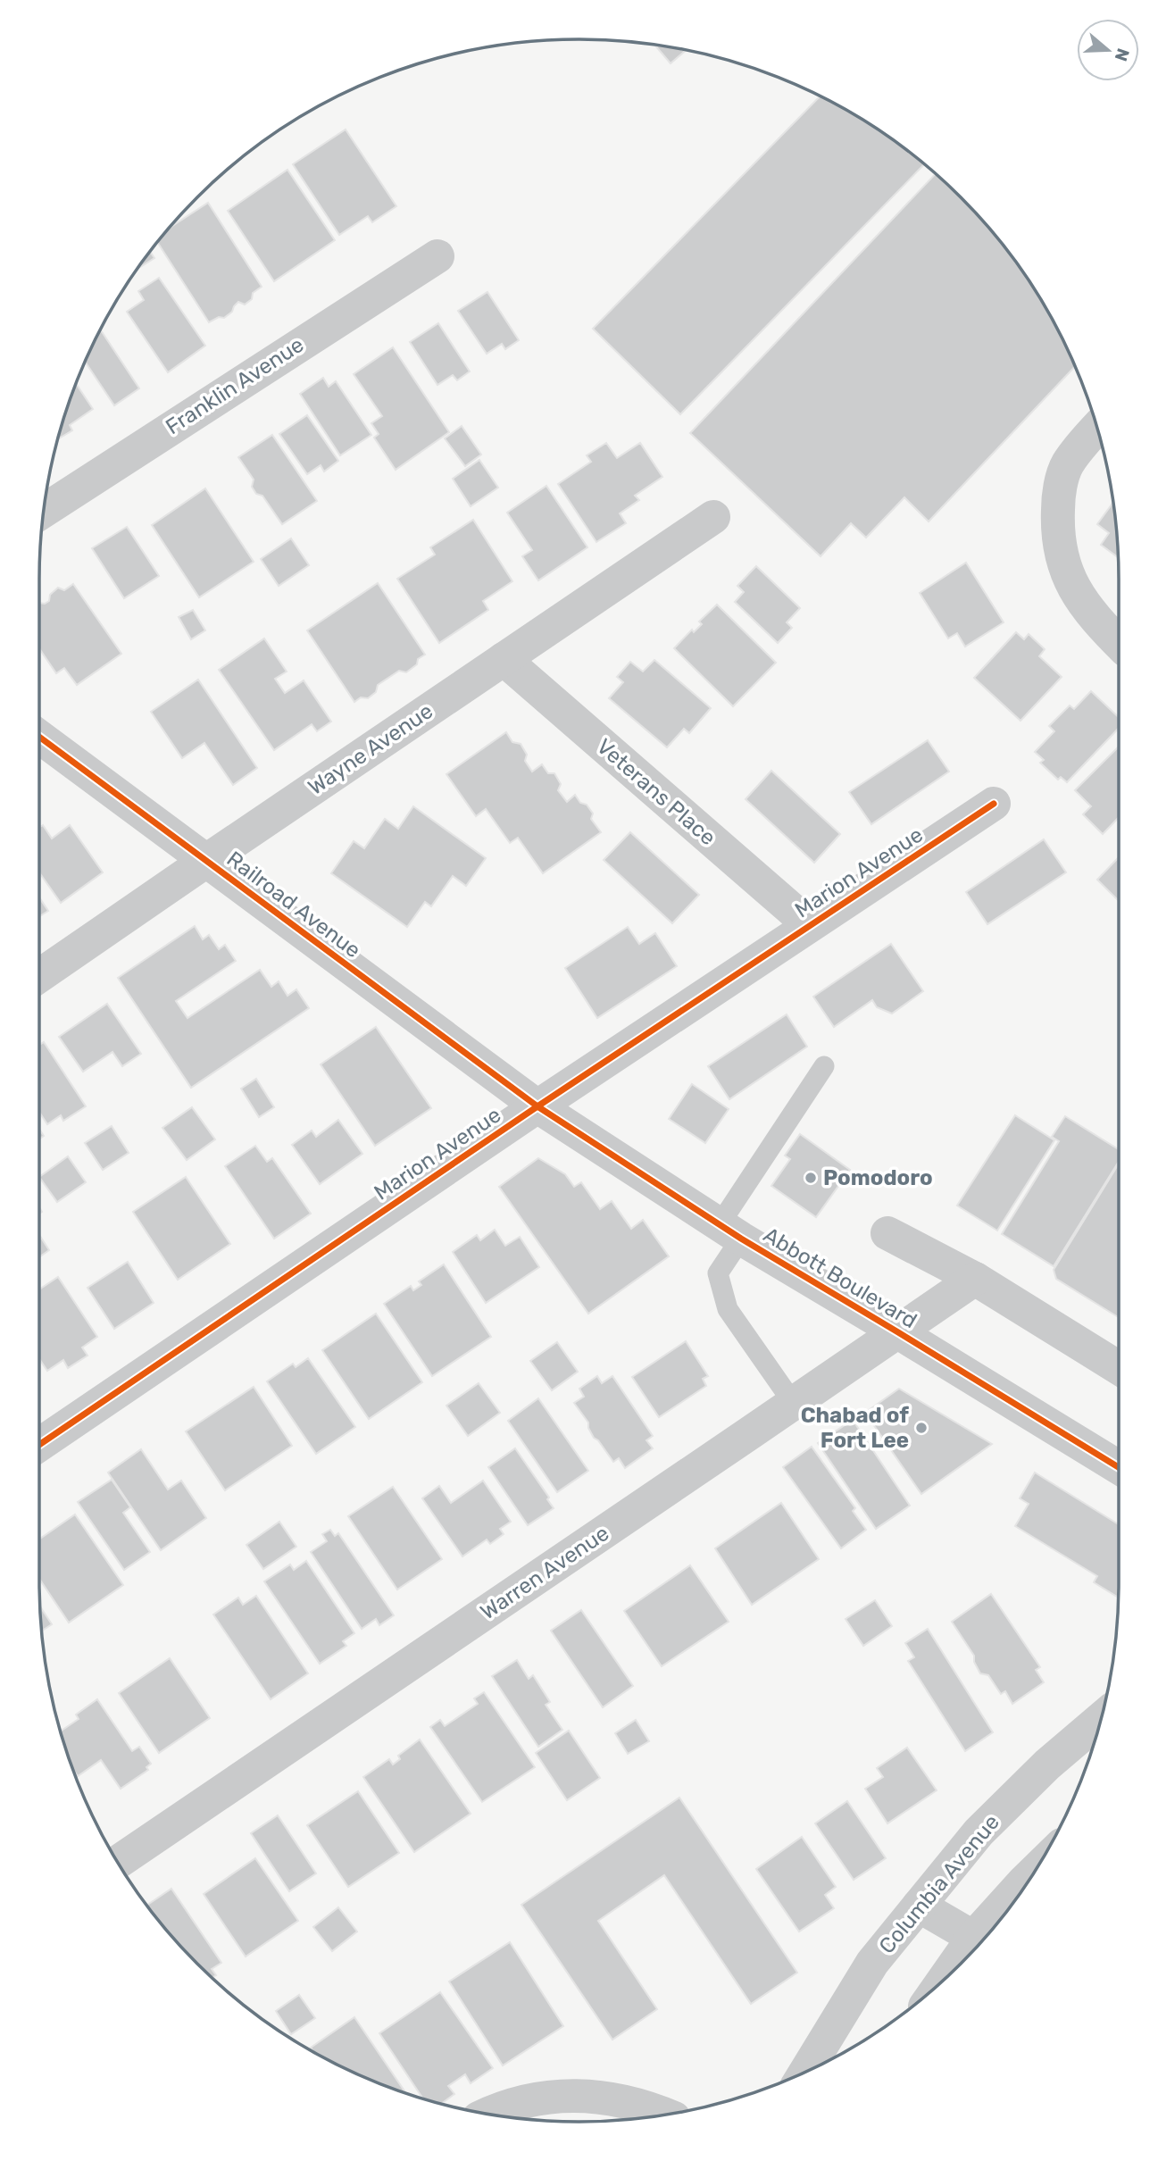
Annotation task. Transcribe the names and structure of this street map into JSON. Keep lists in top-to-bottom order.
{
  "streets": {
    "street": [
      "Franklin Avenue",
      "Wayne Avenue",
      "Veterans Place",
      "Marion Avenue",
      "Railroad Avenue",
      "Abbott Boulevard",
      "Warren Avenue",
      "Columbia Avenue"
    ]
  },
  "crossings": [
    ["Wayne Avenue", "Veterans Place"],
    ["Wayne Avenue", "Railroad Avenue"],
    ["Veterans Place", "Marion Avenue"],
    ["Marion Avenue", "Railroad Avenue"],
    ["Marion Avenue", "Abbott Boulevard"],
    ["Railroad Avenue", "Abbott Boulevard"],
    ["Abbott Boulevard", "Warren Avenue"]
  ],
  "places": ["Pomodoro", "Chabad of Fort Lee"],
  "north": "right"
}
